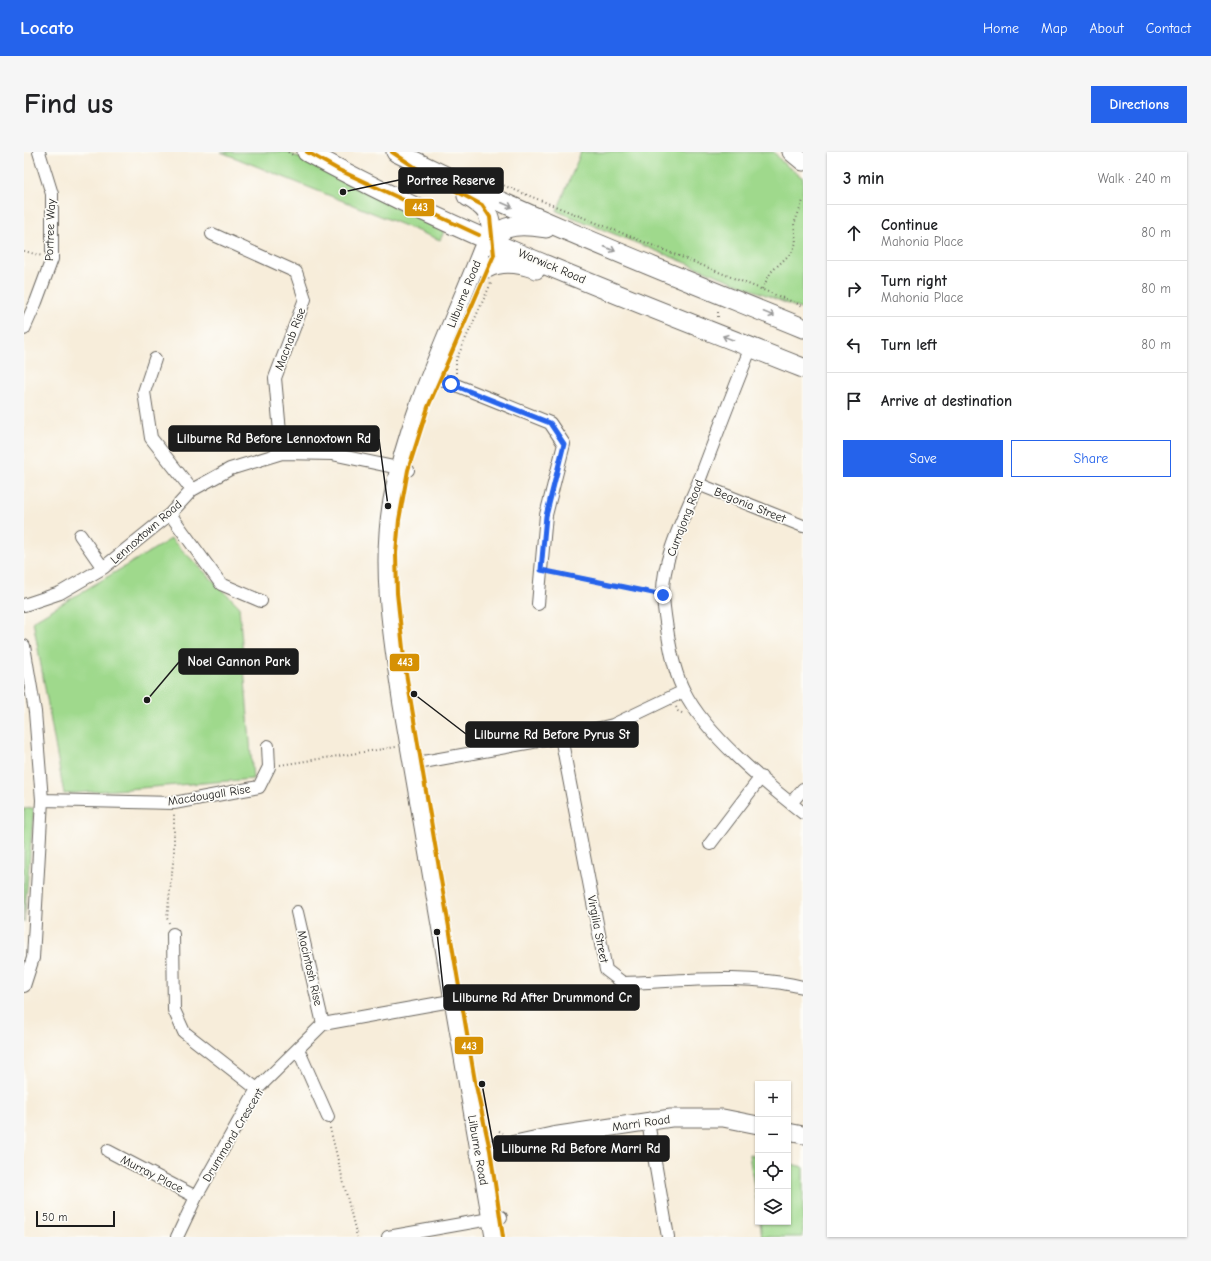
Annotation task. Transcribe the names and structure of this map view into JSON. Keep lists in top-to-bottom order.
{
  "streets": {
    "main road": ["Warwick Road"],
    "street": [
      "Portree Way",
      "Lilburne Road",
      "Macnab Rise",
      "Begonia Street",
      "Currajong Road",
      "Lennoxtown Road",
      "Macdougall Rise",
      "Virgilia Street",
      "Macintosh Rise",
      "Marri Road",
      "Drummond Crescent",
      "Murray Place"
    ]
  },
  "crossings": [
    ["Warwick Road", "Lilburne Road"],
    ["Warwick Road", "Currajong Road"],
    ["Lilburne Road", "Lennoxtown Road"],
    ["Lilburne Road", "Marri Road"],
    ["Macnab Rise", "Lennoxtown Road"],
    ["Begonia Street", "Currajong Road"],
    ["Macintosh Rise", "Drummond Crescent"],
    ["Drummond Crescent", "Murray Place"]
  ],
  "places": [
    "Portree Reserve",
    "Lilburne Rd Before Lennoxtown Rd",
    "Lilburne Rd Before Pyrus St",
    "Noel Gannon Park",
    "Lilburne Rd After Drummond Cr",
    "Lilburne Rd Before Marri Rd"
  ],
  "lines": ["transit line 443"],
  "scale_bar": "50 m",
  "page": {
    "header": "Locato",
    "nav": [
      "Home",
      "Map",
      "About",
      "Contact"
    ],
    "buttons": [
      "Directions",
      ["Save", "Share"]
    ],
    "title": "Find us",
    "heading": ["3 min", "Walk · 240 m"],
    "list": [
      ["Continue", "Mahonia Place", "80 m"],
      ["Turn right", "Mahonia Place", "80 m"],
      ["Turn left", "80 m"],
      "Arrive at destination"
    ],
    "map_buttons": ["+", "−"],
    "scale": "50 m"
  }
}
